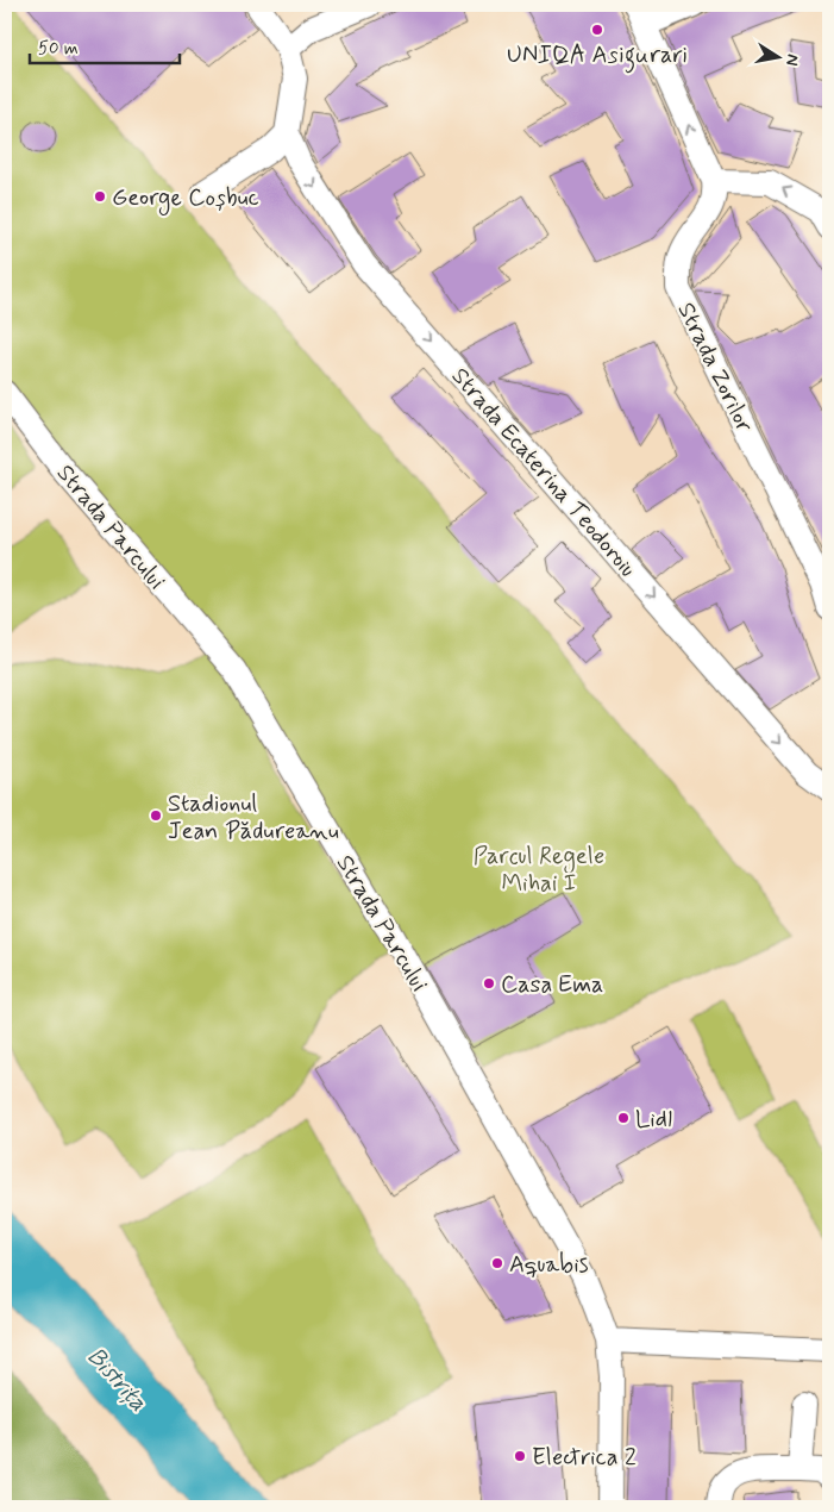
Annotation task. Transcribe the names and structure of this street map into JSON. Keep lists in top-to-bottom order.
{
  "streets": {
    "street": ["Strada Zorilor", "Strada Ecaterina Teodoroiu", "Strada Parcului"]
  },
  "one_way": ["Strada Ecaterina Teodoroiu"],
  "water": ["Bistrița"],
  "parks": ["Parcul Regele Mihai I"],
  "places": [
    "UNIQA Asigurari",
    "George Coșbuc",
    "Stadionul Jean Pădureanu",
    "Casa Ema",
    "Lidl",
    "Aquabis",
    "Electrica 2"
  ],
  "scale_bar": "50 m",
  "north": "right"
}
